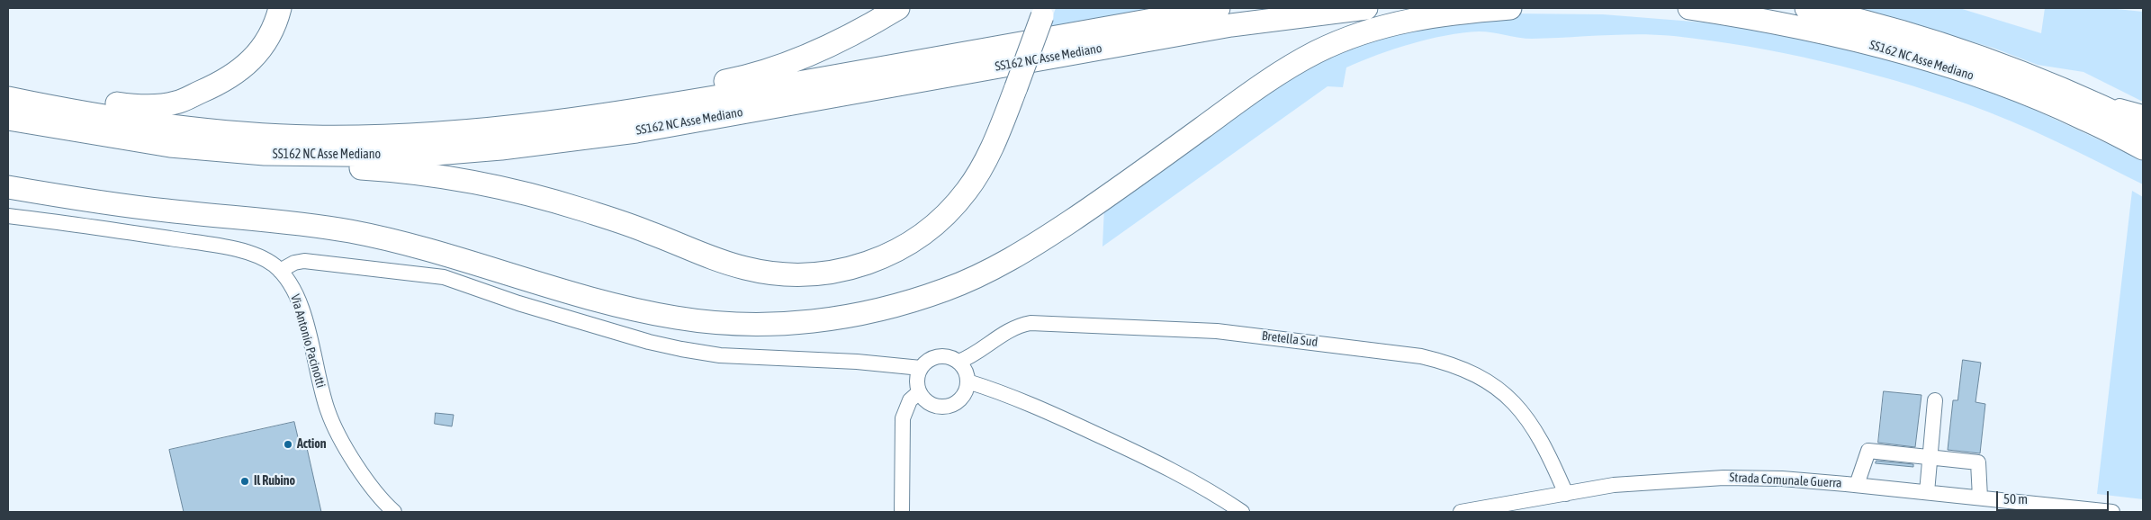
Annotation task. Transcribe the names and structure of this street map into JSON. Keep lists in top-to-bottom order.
{
  "streets": {
    "highway": ["SS162 NC Asse Mediano"],
    "street": ["Bretella Sud", "Via Antonio Pacinotti", "Strada Comunale Guerra"]
  },
  "crossings": [
    ["Bretella Sud", "Strada Comunale Guerra"]
  ],
  "places": ["Action", "Il Rubino"],
  "scale_bar": "50 m"
}
